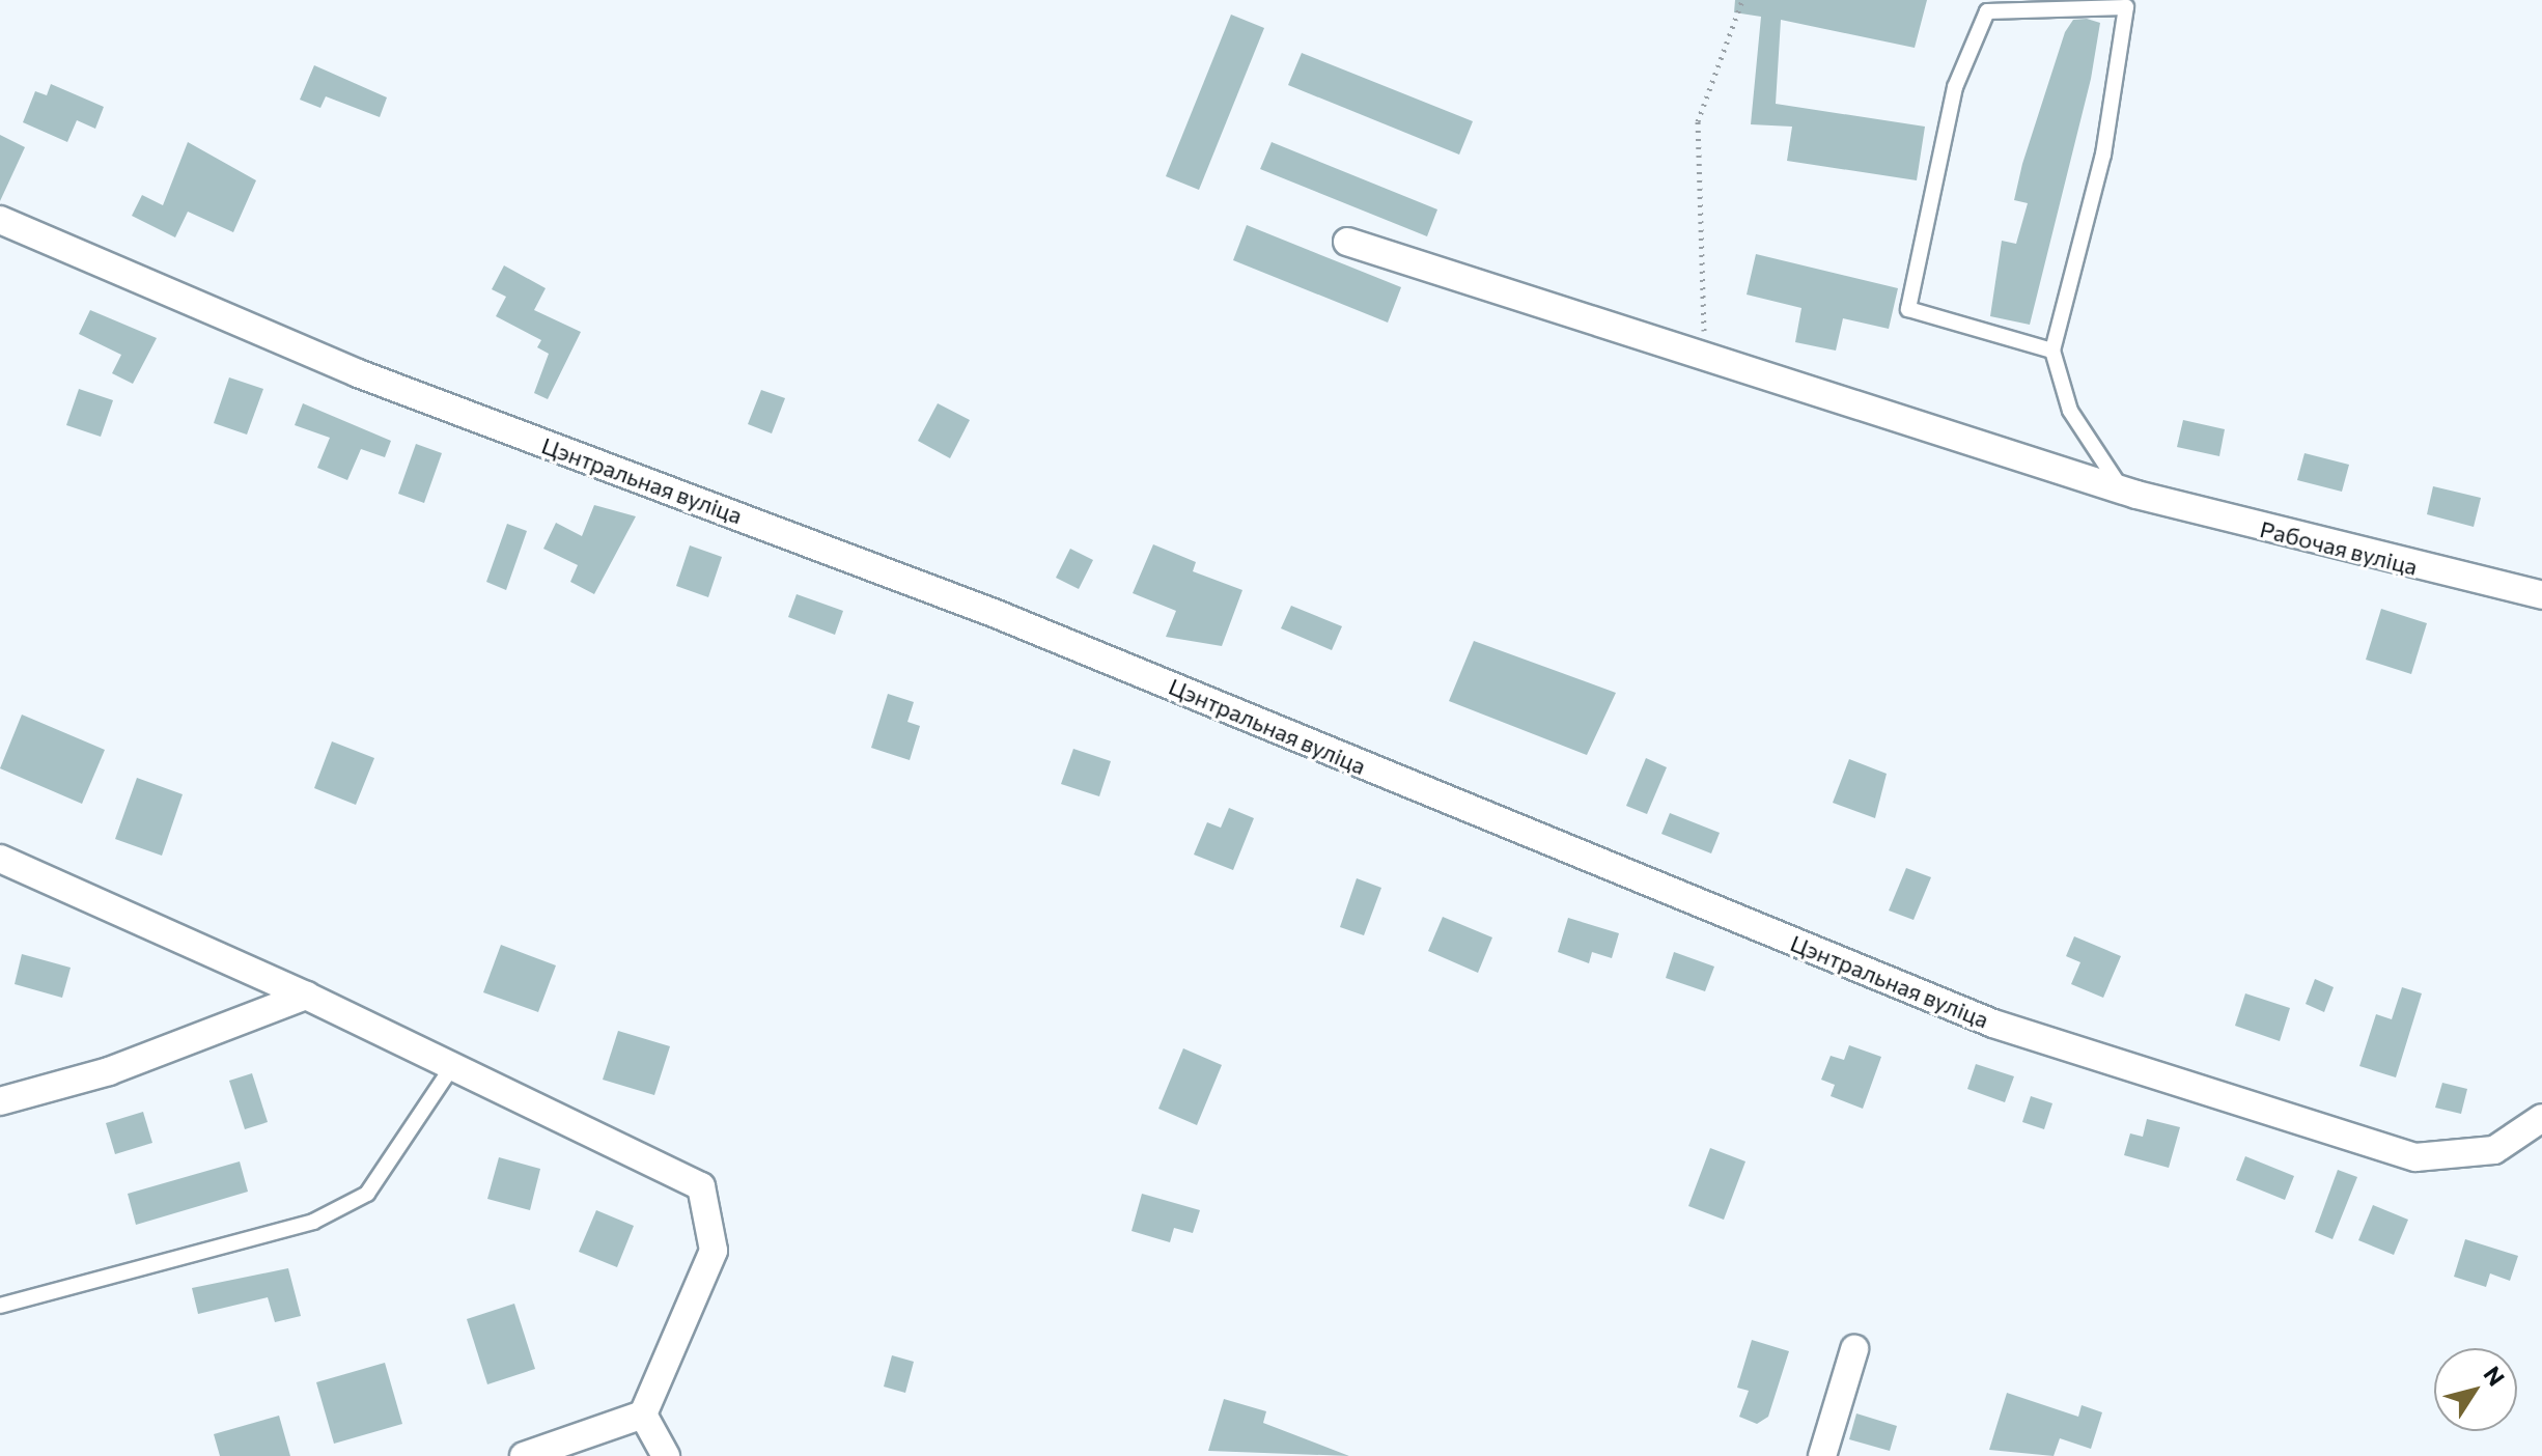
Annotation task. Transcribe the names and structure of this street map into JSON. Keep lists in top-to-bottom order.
{
  "streets": {
    "street": ["Цэнтральная вуліца", "Рабочая вуліца"]
  },
  "north": "top right"
}
